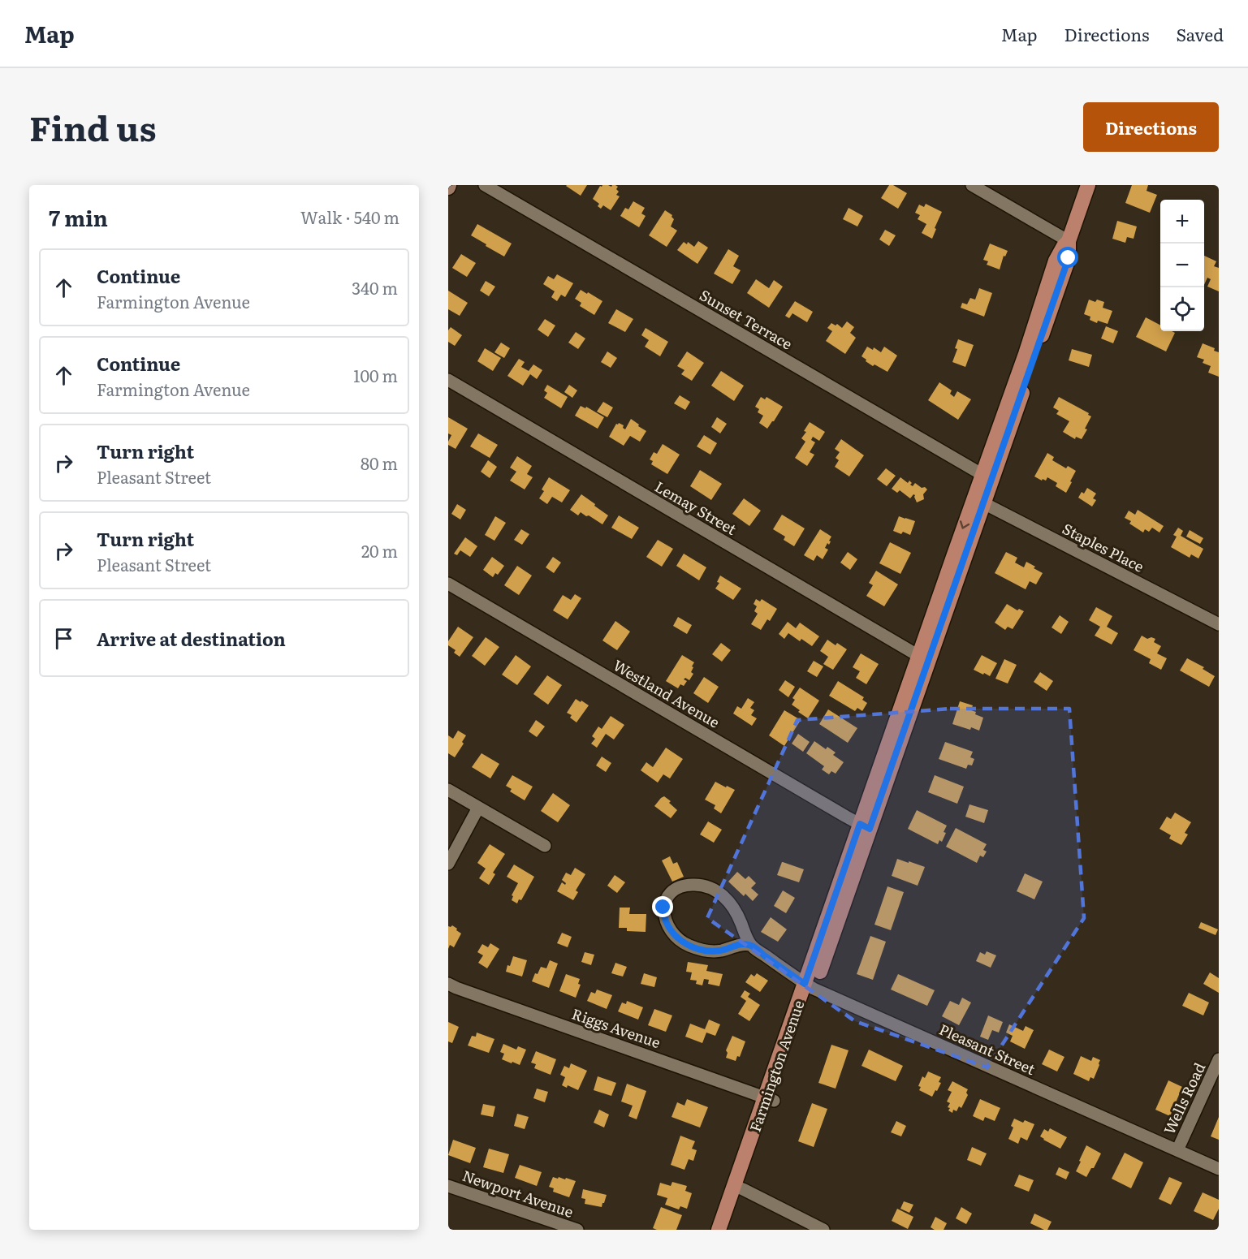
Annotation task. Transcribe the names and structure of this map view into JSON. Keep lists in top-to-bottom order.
{
  "streets": {
    "main road": ["Farmington Avenue"],
    "street": [
      "Sunset Terrace",
      "Lemay Street",
      "Staples Place",
      "Westland Avenue",
      "Riggs Avenue",
      "Pleasant Street",
      "Wells Road",
      "Newport Avenue"
    ]
  },
  "crossings": [
    ["Sunset Terrace", "Farmington Avenue"],
    ["Lemay Street", "Farmington Avenue"],
    ["Staples Place", "Farmington Avenue"],
    ["Westland Avenue", "Farmington Avenue"],
    ["Riggs Avenue", "Farmington Avenue"],
    ["Pleasant Street", "Farmington Avenue"],
    ["Pleasant Street", "Wells Road"]
  ],
  "page": {
    "header": "Map",
    "nav": ["Map", "Directions", "Saved"],
    "title": "Find us",
    "buttons": "Directions",
    "heading": ["7 min", "Walk · 540 m"],
    "map_buttons": ["+", "−"],
    "list": [
      ["Continue", "Farmington Avenue", "340 m"],
      ["Continue", "Farmington Avenue", "100 m"],
      ["Turn right", "Pleasant Street", "80 m"],
      ["Turn right", "Pleasant Street", "20 m"],
      "Arrive at destination"
    ]
  }
}
